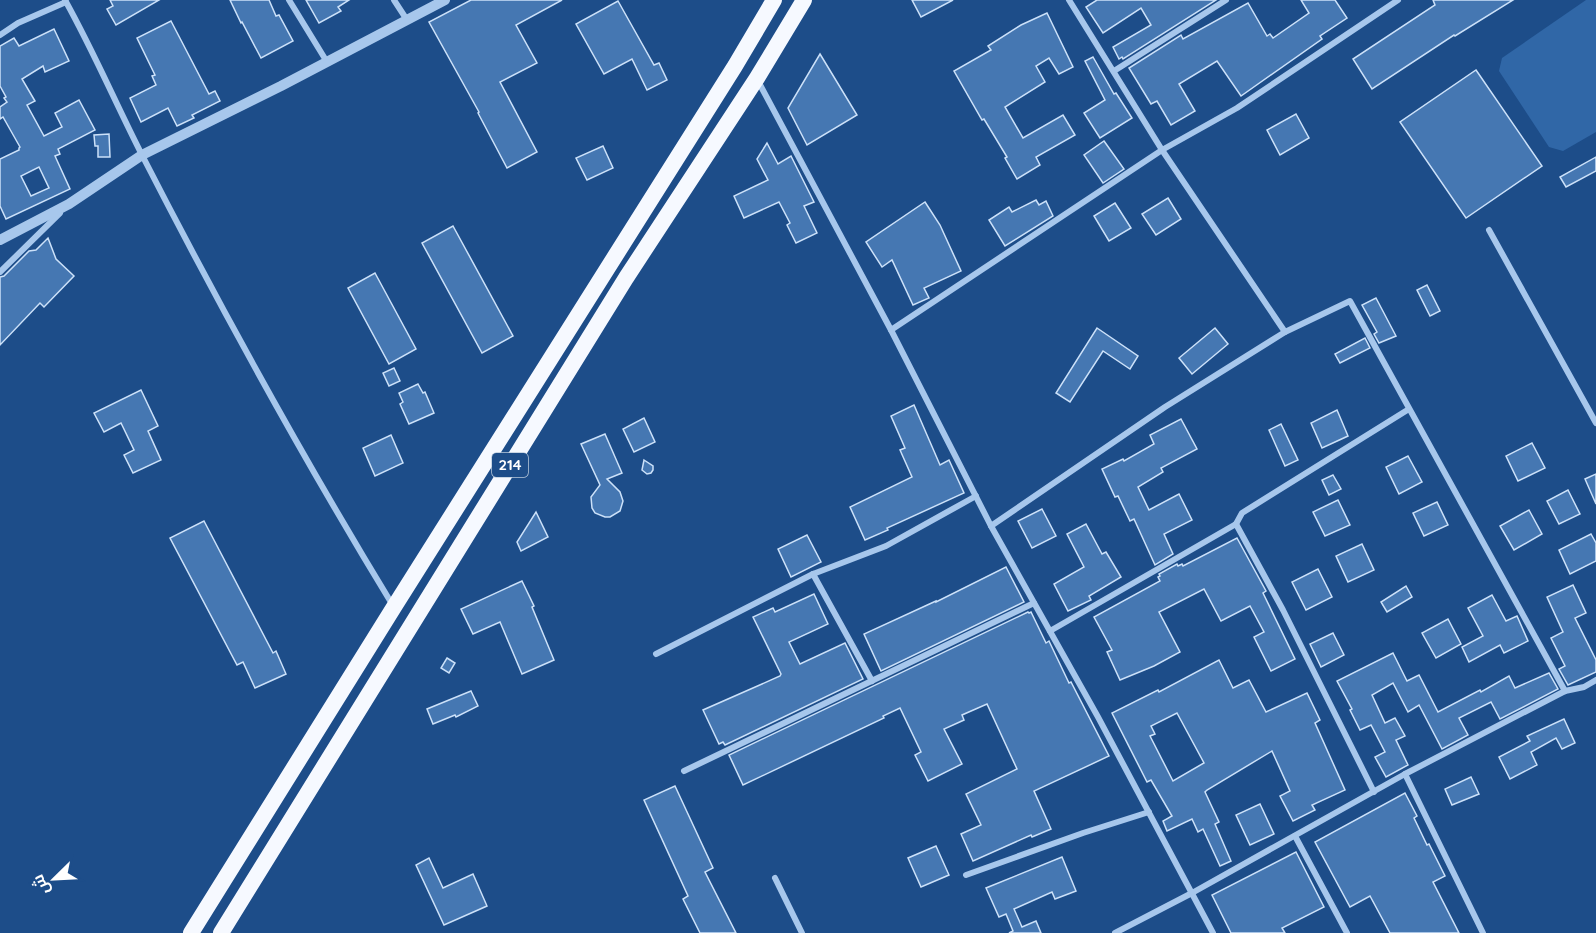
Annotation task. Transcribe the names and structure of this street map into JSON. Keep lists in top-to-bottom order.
{
  "streets": {
    "highway": ["214"]
  },
  "north": "bottom left"
}
